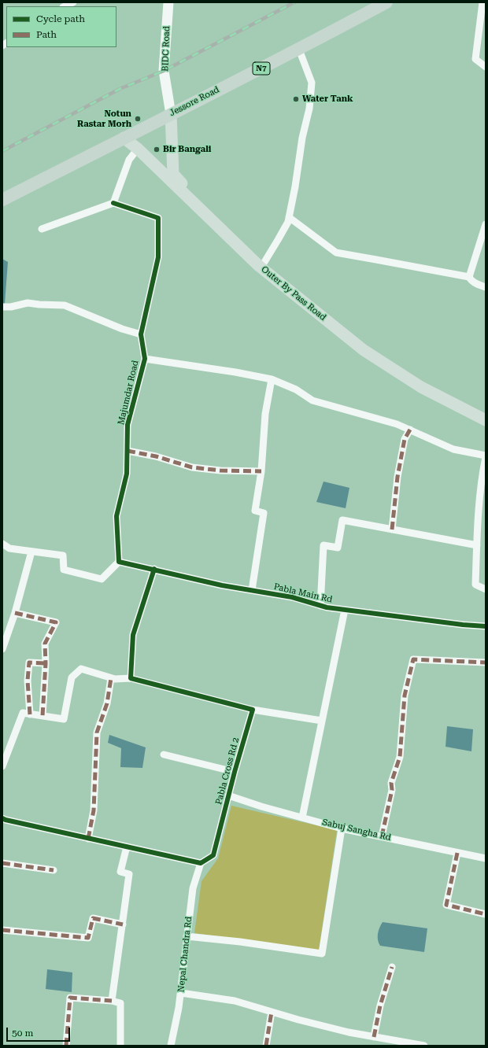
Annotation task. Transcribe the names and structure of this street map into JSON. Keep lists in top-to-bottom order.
{
  "streets": {
    "highway": ["N7", "Jessore Road"],
    "main road": ["BIDC Road", "Outer By Pass Road"],
    "street": [
      "Majumdar Road",
      "Pabla Main Rd",
      "Pabla Cross Rd 2",
      "Sabuj Sangha Rd",
      "Nepal Chandra Rd"
    ]
  },
  "crossings": [
    ["BIDC Road", "Jessore Road"],
    ["BIDC Road", "Outer By Pass Road"],
    ["Jessore Road", "Outer By Pass Road"],
    ["Majumdar Road", "Pabla Main Rd"],
    ["Pabla Cross Rd 2", "Sabuj Sangha Rd"],
    ["Pabla Cross Rd 2", "Nepal Chandra Rd"]
  ],
  "places": ["Water Tank", "Notun Rastar Morh", "Bir Bangali"],
  "legend": ["Cycle path", "Path"],
  "scale_bar": "50 m"
}
